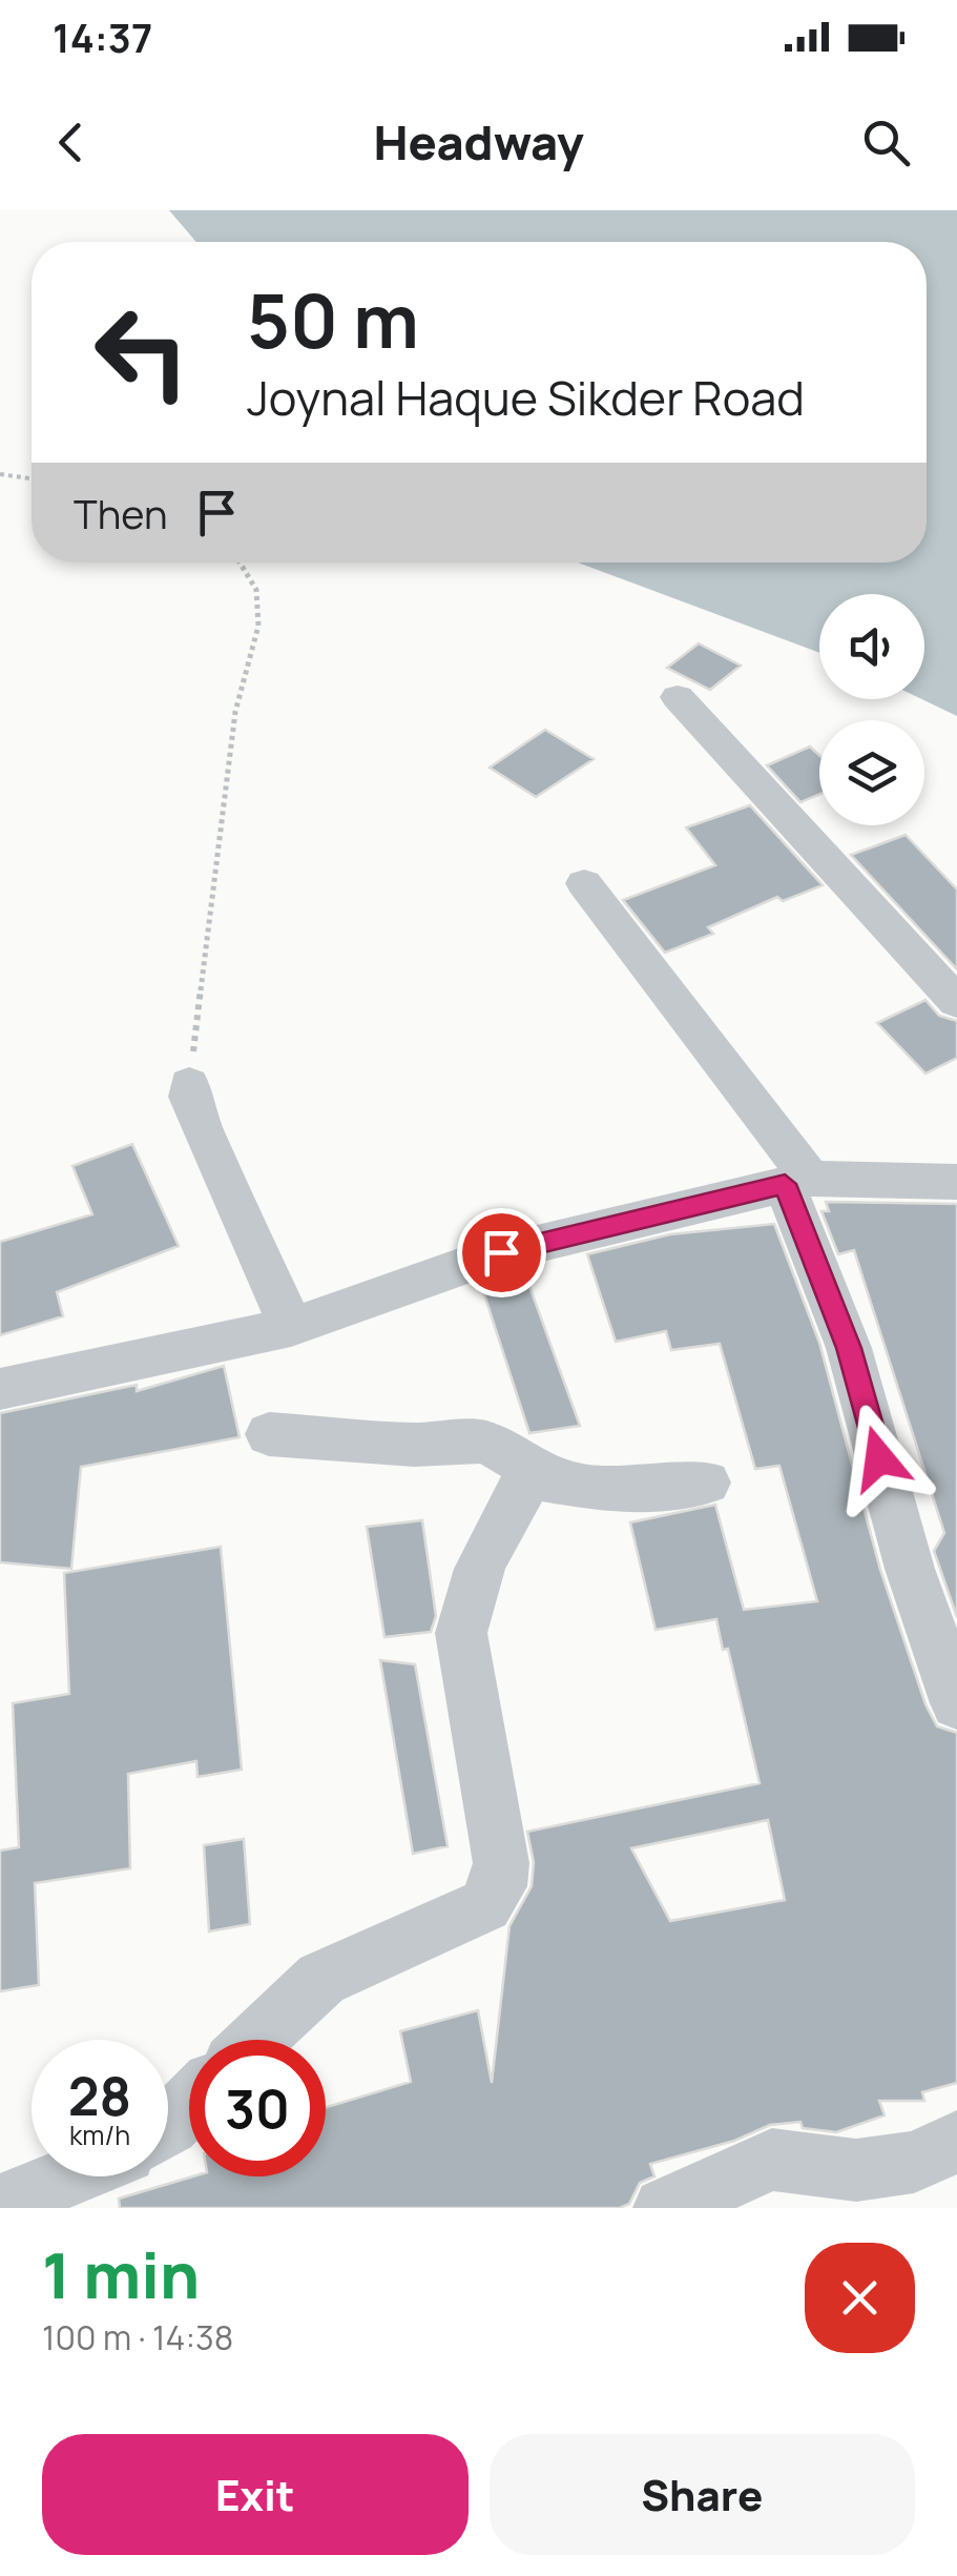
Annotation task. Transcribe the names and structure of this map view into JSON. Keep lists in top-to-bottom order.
{
  "page": {
    "status": "14:37",
    "header": "Headway",
    "turn": ["50 m", "Joynal Haque Sikder Road"],
    "then": "Then",
    "speed": "28 km/h",
    "limit": "30",
    "heading": ["1 min", "100 m · 14:38"],
    "buttons": ["Exit", "Share"]
  }
}
